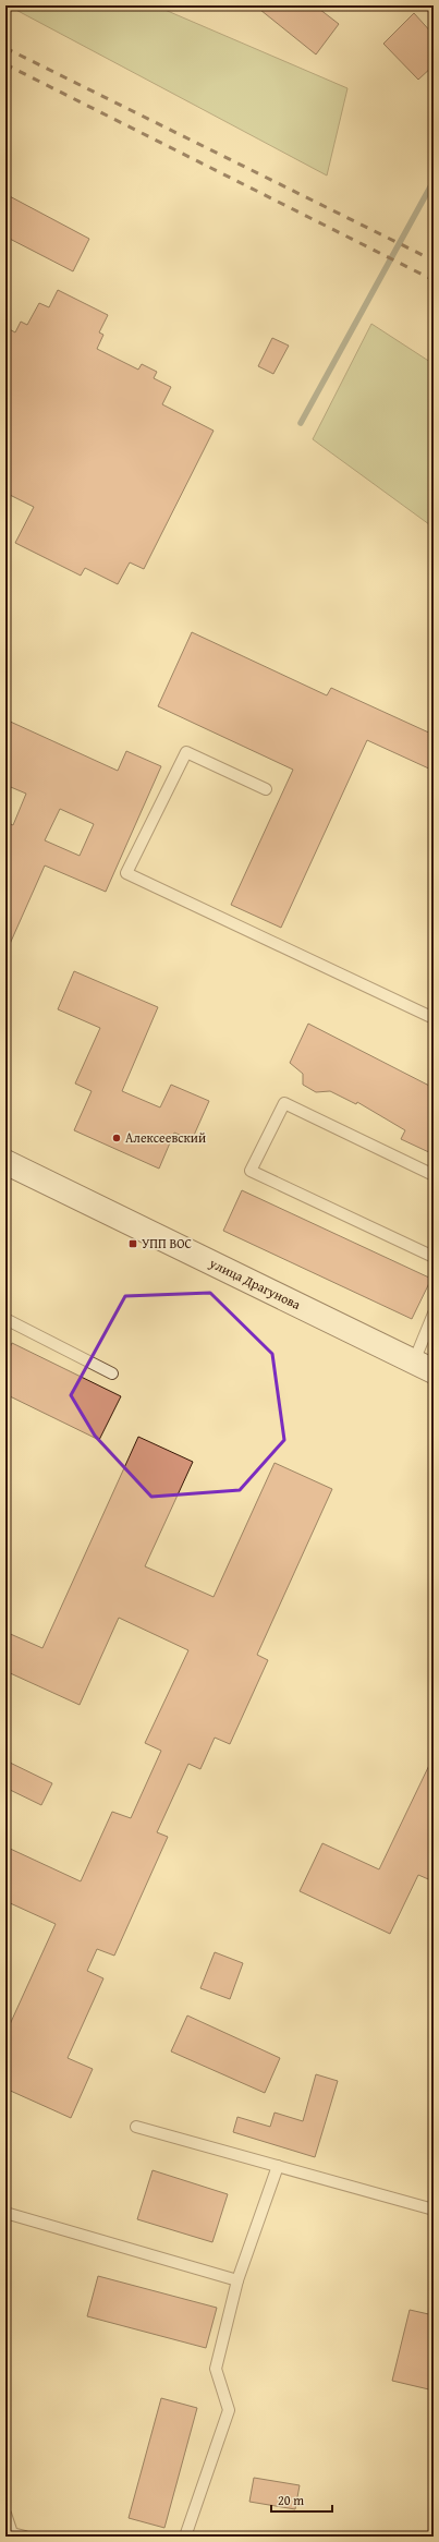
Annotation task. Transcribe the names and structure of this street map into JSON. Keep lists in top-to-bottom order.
{
  "streets": {
    "main road": ["улица Драгунова"]
  },
  "places": {
    "other": ["Алексеевский"],
    "transit": ["УПП ВОС"]
  },
  "scale_bar": "20 m"
}
